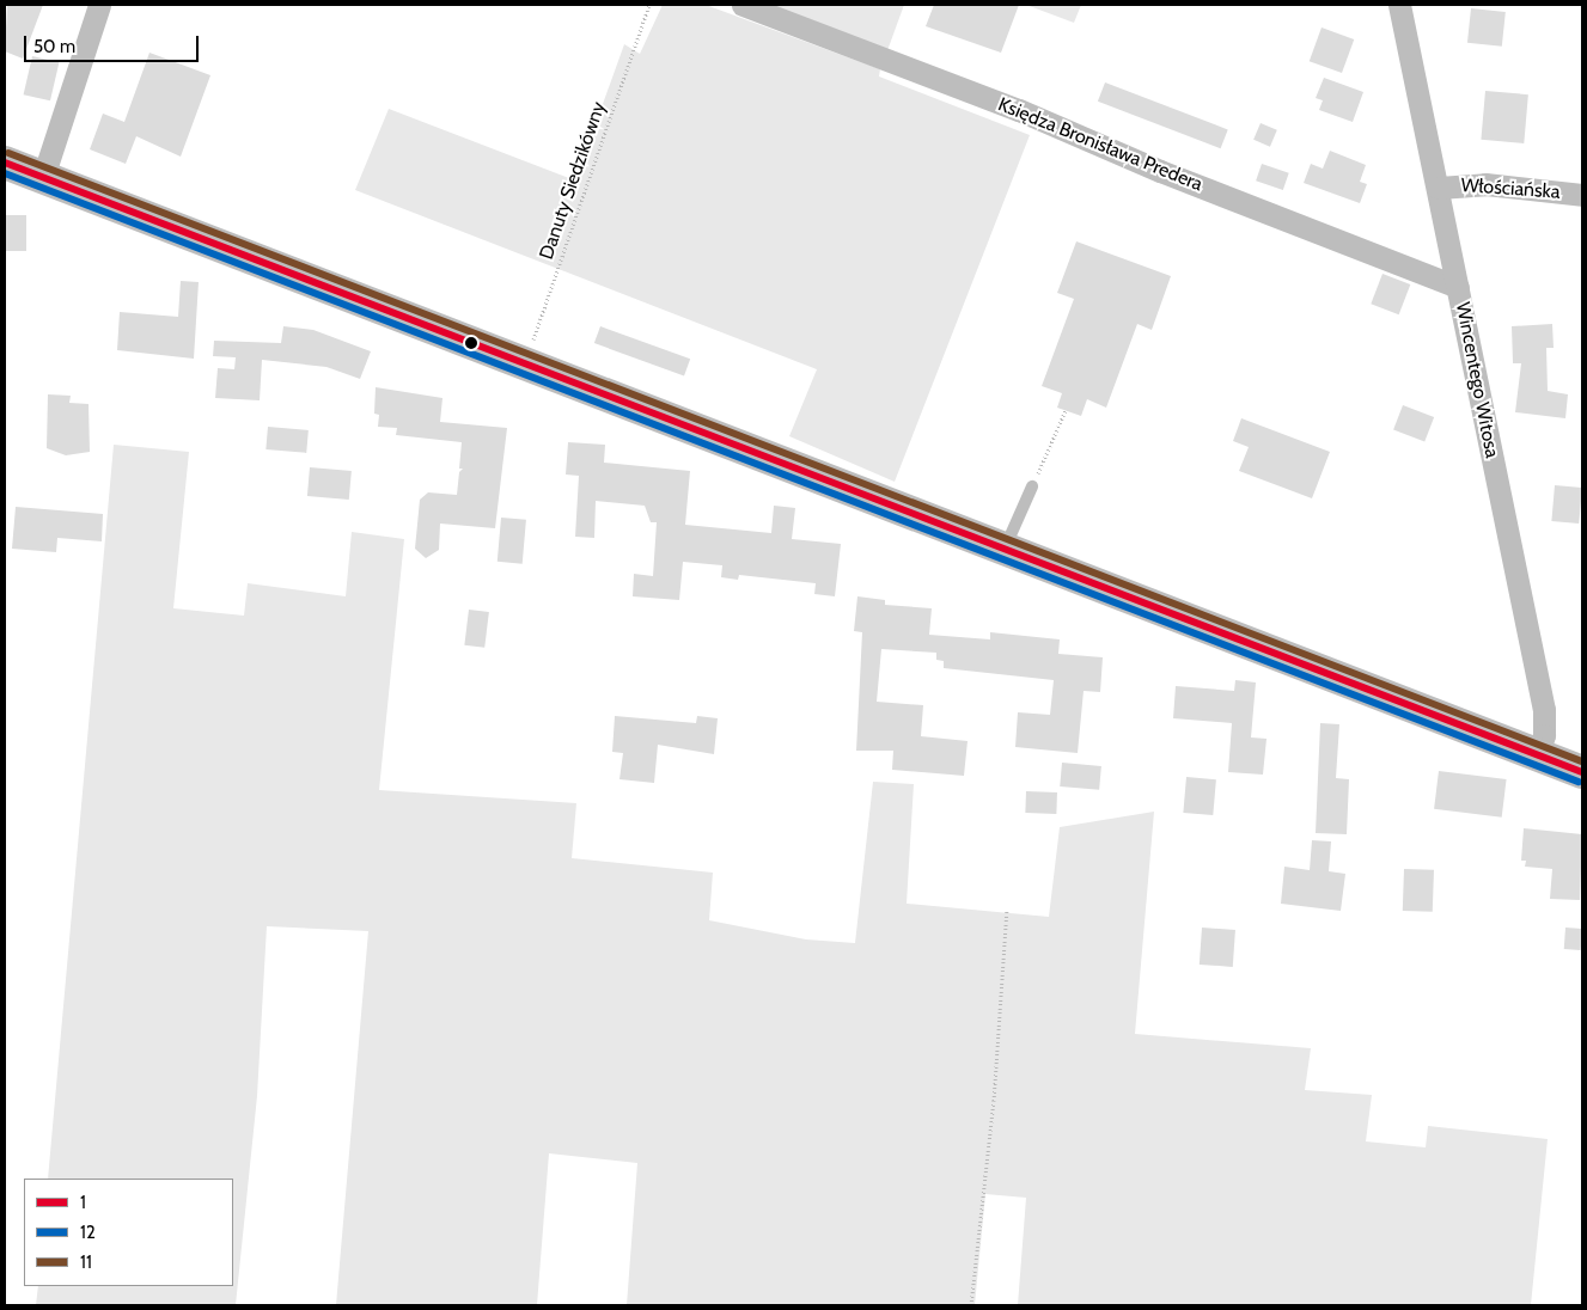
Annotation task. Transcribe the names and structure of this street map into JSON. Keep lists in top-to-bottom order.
{
  "streets": {
    "street": ["Księdza Bronisława Predera", "Włościańska", "Wincentego Witosa"],
    "path": ["Danuty Siedzikówny"]
  },
  "crossings": [
    ["Księdza Bronisława Predera", "Wincentego Witosa"],
    ["Włościańska", "Wincentego Witosa"]
  ],
  "lines": ["transit line 11", "transit line 1", "transit line 12"],
  "legend": ["1", "12", "11"],
  "scale_bar": "50 m"
}
